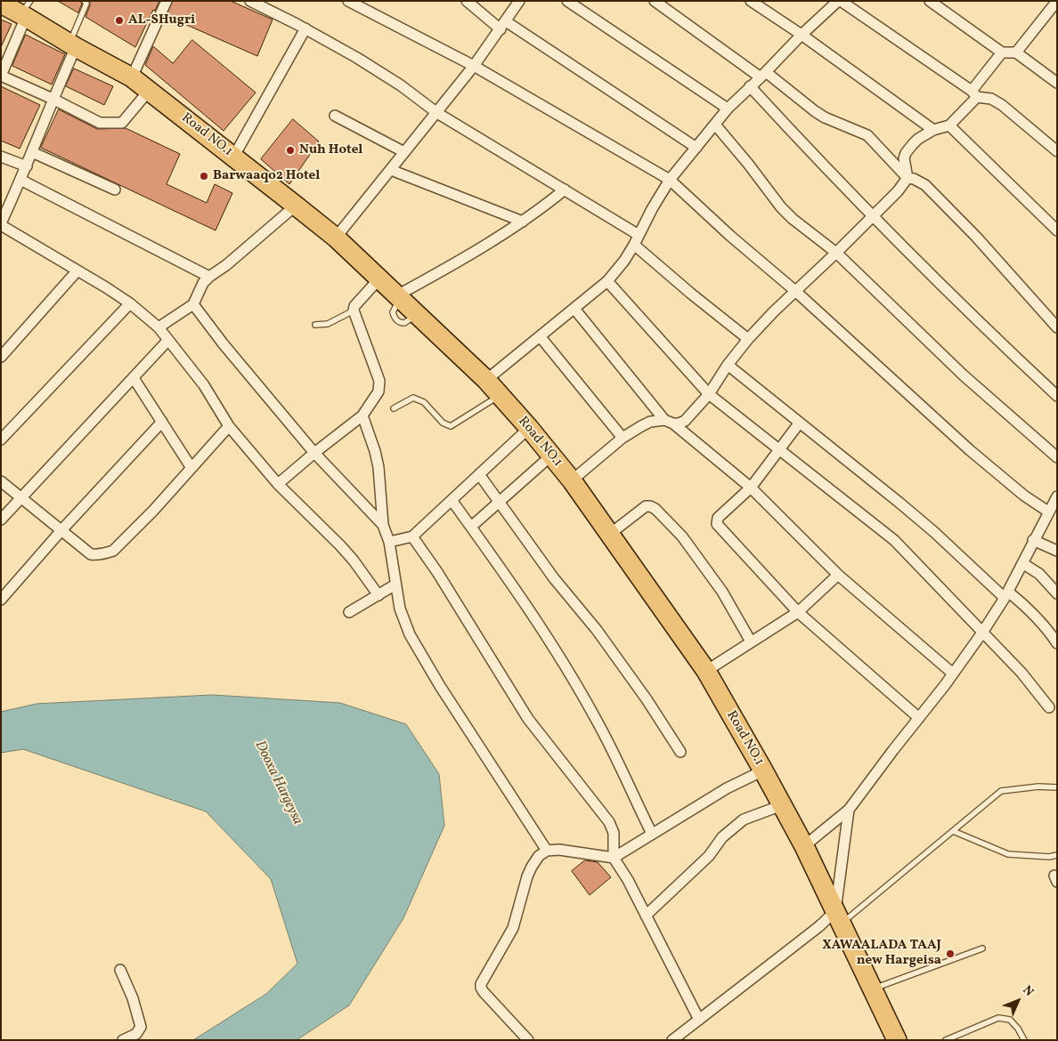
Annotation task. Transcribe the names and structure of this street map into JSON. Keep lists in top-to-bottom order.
{
  "streets": {
    "highway": ["Road NO.1"]
  },
  "water": ["Dooxa Hargeysa"],
  "places": [
    "AL-SHugri",
    "Nuh Hotel",
    "Barwaaqo2 Hotel",
    "XAWAALADA TAAJ new Hargeisa"
  ],
  "north": "top right"
}
